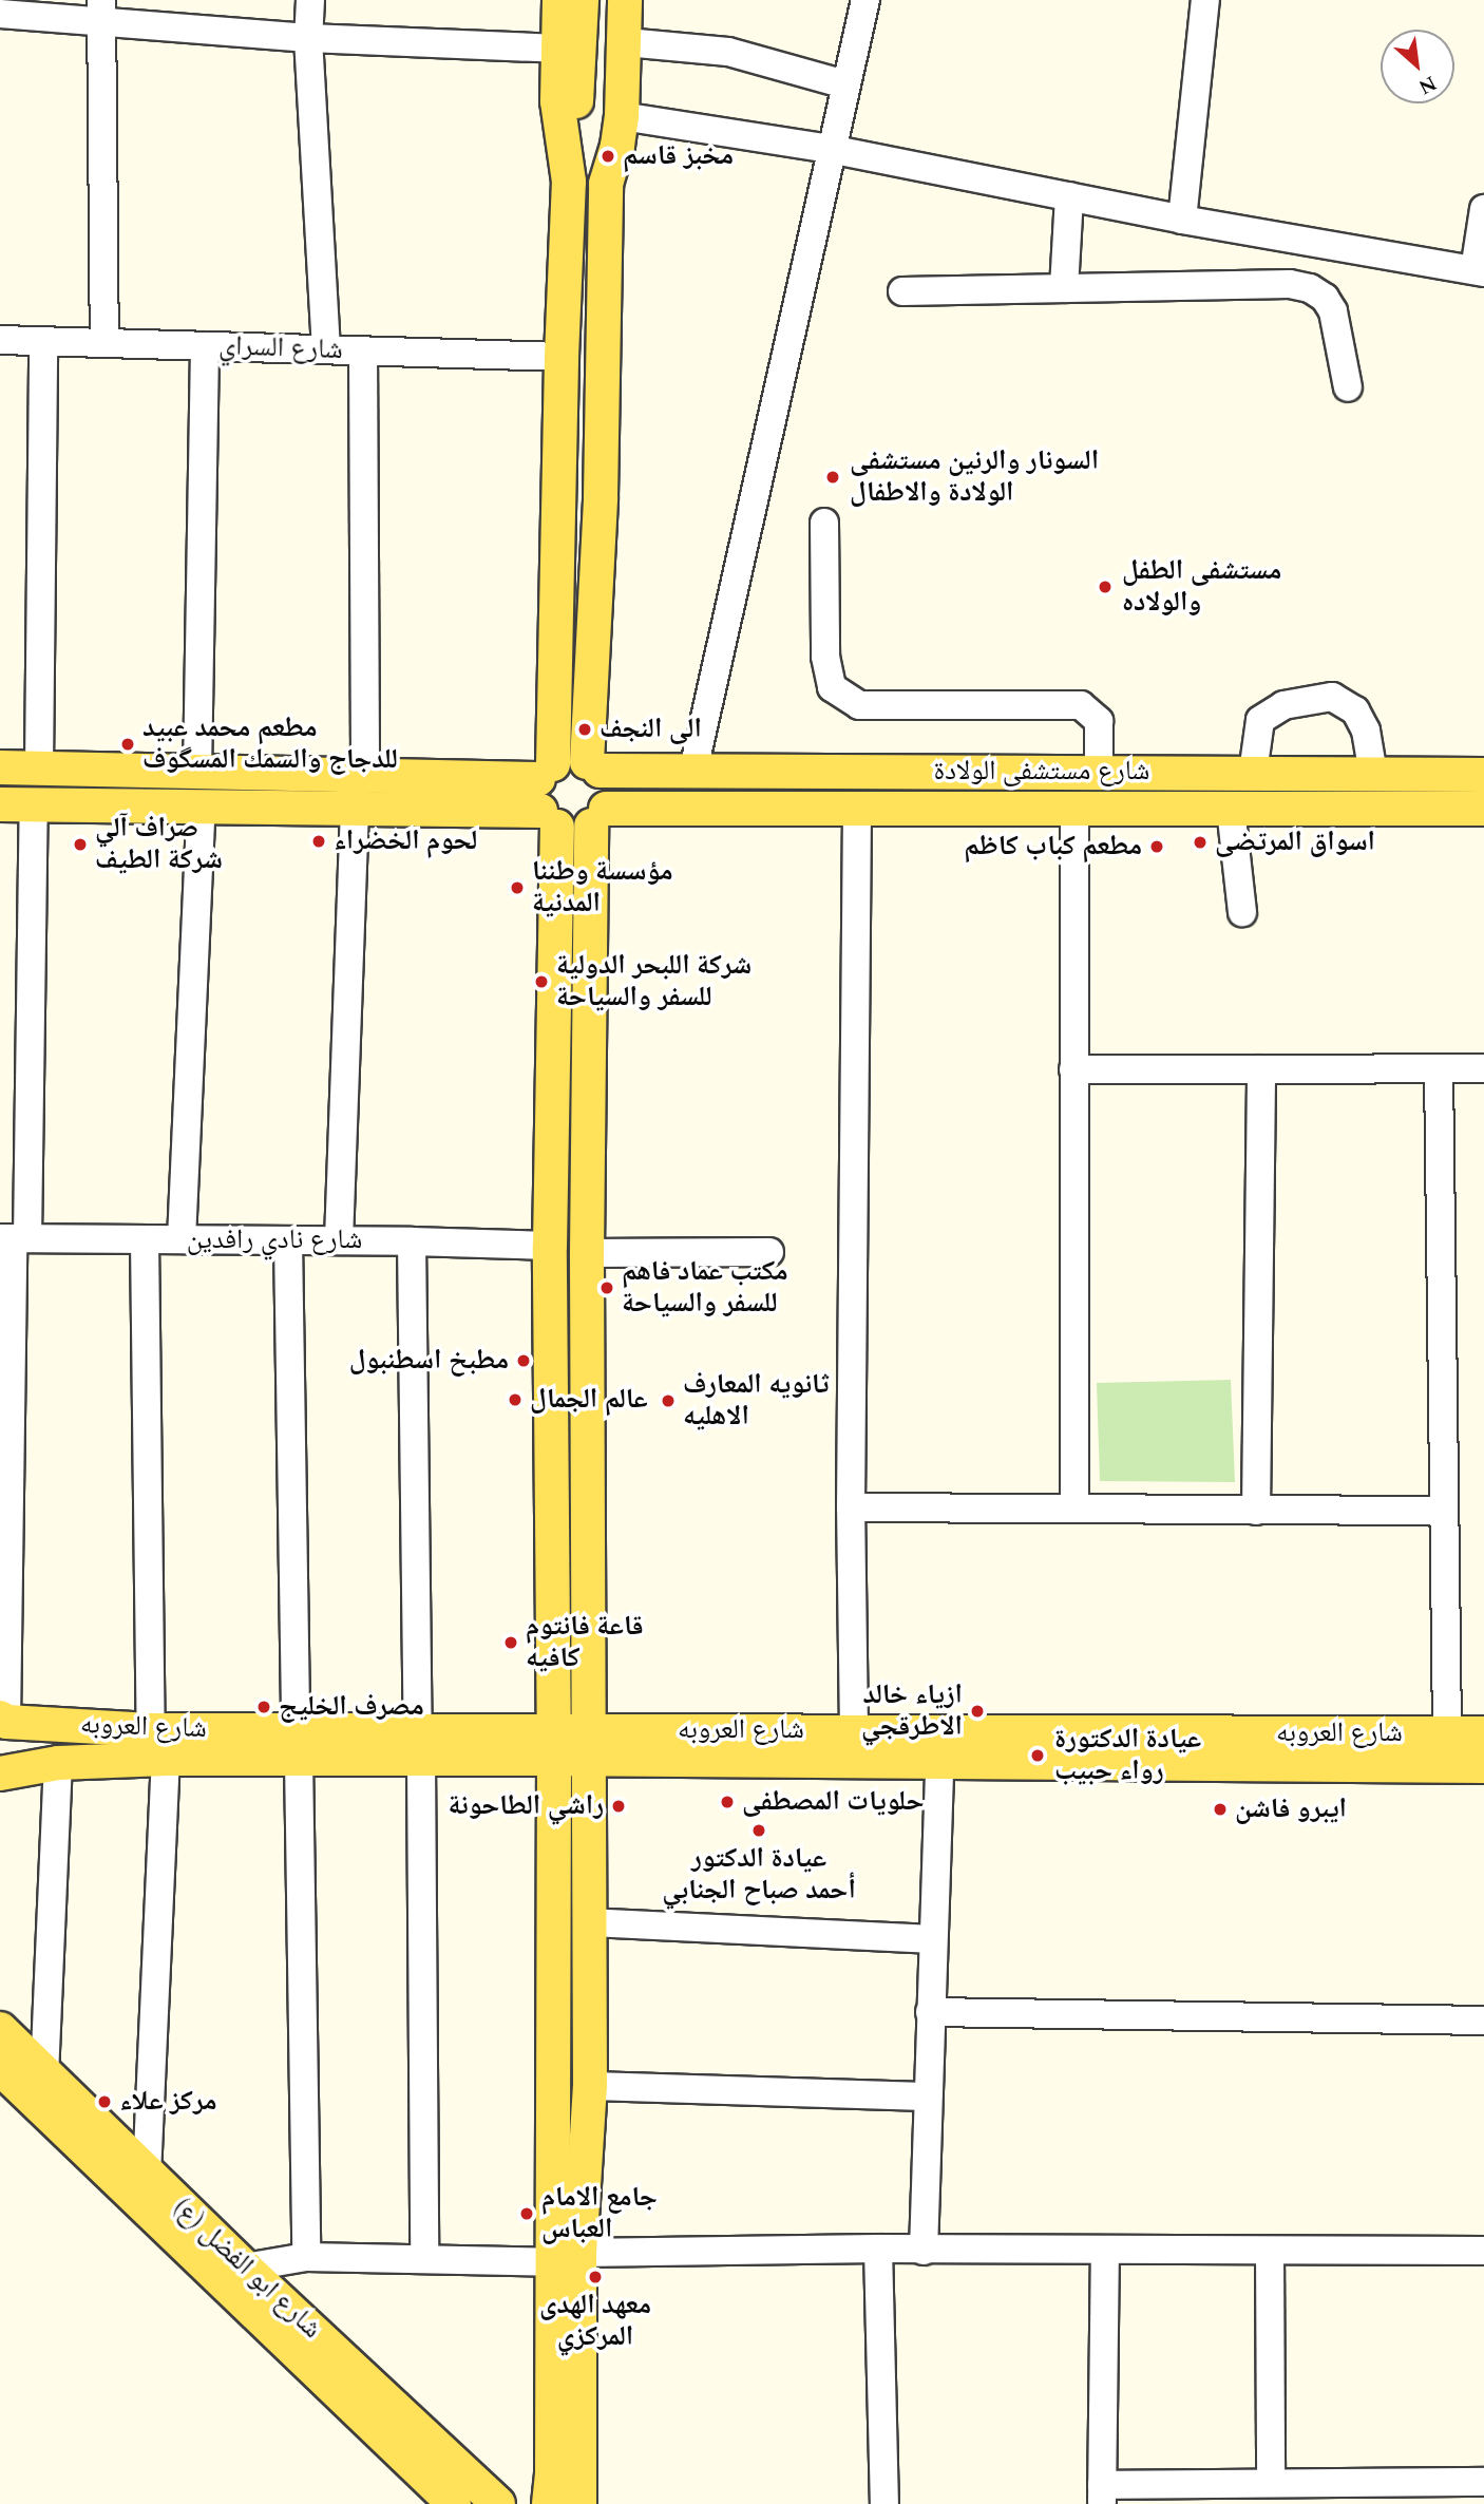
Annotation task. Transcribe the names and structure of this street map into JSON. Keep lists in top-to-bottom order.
{
  "streets": {
    "main road": ["شارع مستشفى الولادة", "شارع العروبه", "شارع ابو الفضل (ع)"],
    "street": ["شارع السراي", "شارع نادي رافدين"]
  },
  "places": [
    "مخبز قاسم",
    "السونار والرنين مستشفى الولادة والاطفال",
    "مستشفى الطفل والولاده",
    "الى النجف",
    "مطعم محمد عبيد للدجاج والسمك المسگوف",
    "لحوم الخضراء",
    "اسواق المرتضى",
    "صراف آلي شركة الطيف",
    "مطعم كباب كاظم",
    "مؤسسة وطننا المدنية",
    "شركة اللبحر الدولية للسفر والسياحة",
    "مكتب عماد فاهم للسفر والسياحة",
    "مطبخ اسطنبول",
    "عالم الجمال",
    "ثانويه المعارف الاهليه",
    "قاعة فانتوم كافيه",
    "مصرف الخليج",
    "ازياء خالد الاطرقجي",
    "عيادة الدكتورة رواء حبيب",
    "حلويات المصطفى",
    "راشي الطاحونة",
    "ايبرو فاشن",
    "عيادة الدكتور أحمد صباح الجنابي",
    "مركز علاء",
    "جامع الامام العباس",
    "معهد الهدى المركزي"
  ],
  "north": "bottom right"
}
